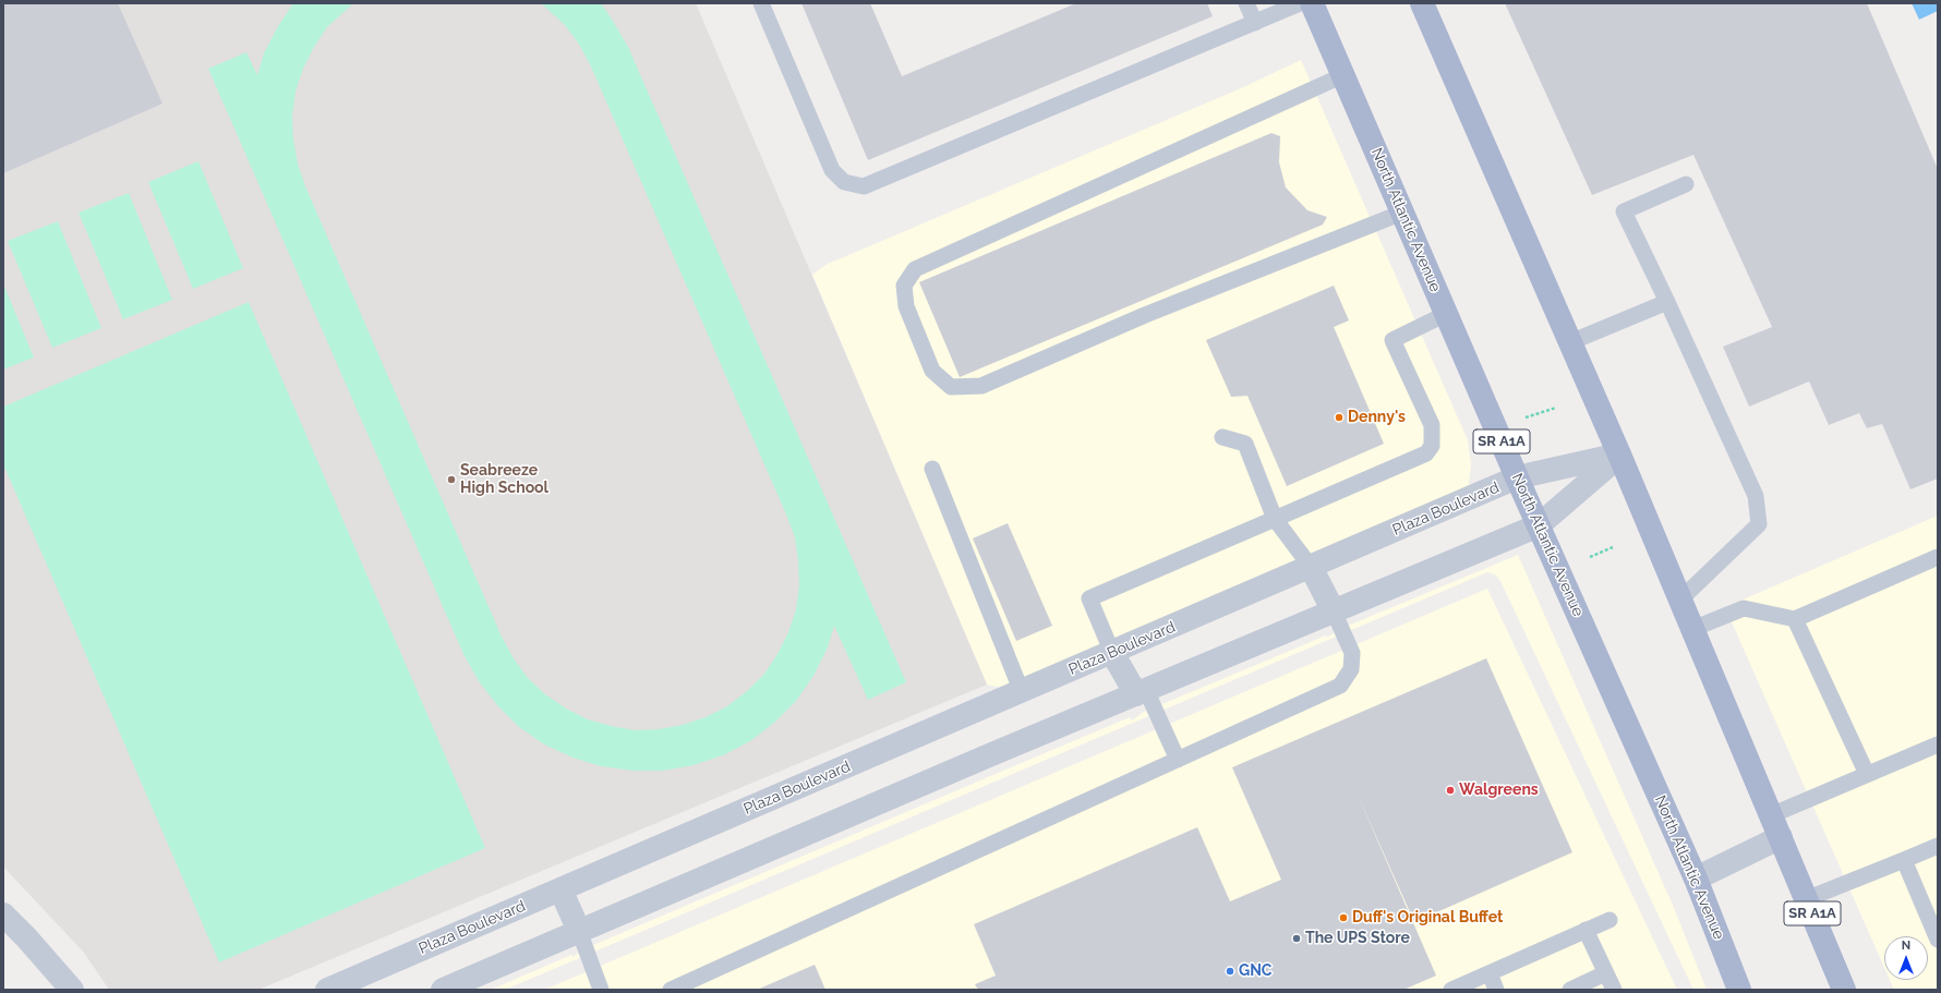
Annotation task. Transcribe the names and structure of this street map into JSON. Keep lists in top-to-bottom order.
{
  "streets": {
    "main road": ["North Atlantic Avenue", "SR A1A"],
    "street": ["Plaza Boulevard"]
  },
  "crossings": [
    ["North Atlantic Avenue", "Plaza Boulevard"],
    ["SR A1A", "Plaza Boulevard"]
  ],
  "places": [
    "Denny's",
    "Seabreeze High School",
    "Walgreens",
    "Duff's Original Buffet",
    "The UPS Store",
    "GNC"
  ],
  "north": "top"
}
